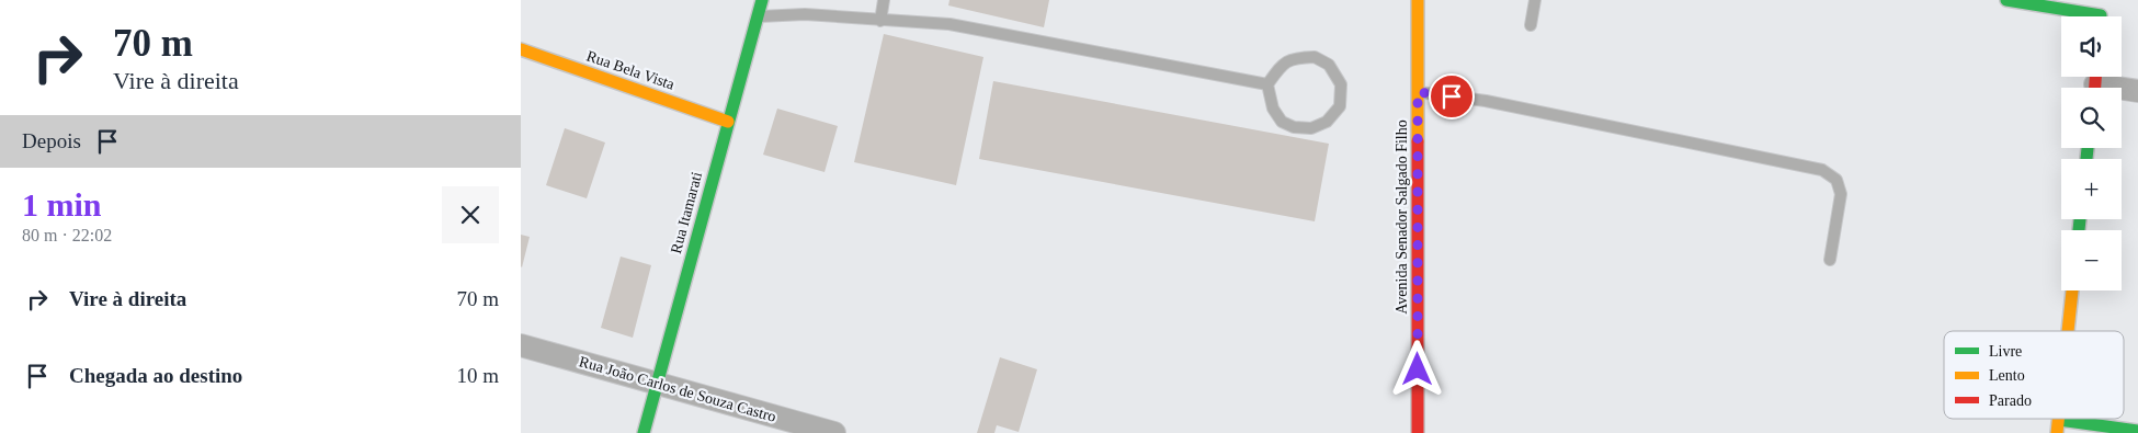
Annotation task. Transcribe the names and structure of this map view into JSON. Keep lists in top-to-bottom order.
{
  "streets": {
    "street": [
      "Rua Bela Vista",
      "Rua Itamarati",
      "Avenida Senador Salgado Filho",
      "Rua João Carlos de Souza Castro"
    ]
  },
  "crossings": [
    ["Rua Bela Vista", "Rua Itamarati"],
    ["Rua Itamarati", "Rua João Carlos de Souza Castro"]
  ],
  "legend": ["Livre", "Lento", "Parado"],
  "page": {
    "turn": ["70 m", "Vire à direita"],
    "map_buttons": ["+", "−"],
    "then": "Depois",
    "heading": ["1 min", "80 m · 22:02"],
    "list": [
      {
        "name": "Vire à direita",
        "value": "70 m"
      },
      {
        "name": "Chegada ao destino",
        "value": "10 m"
      }
    ]
  }
}
